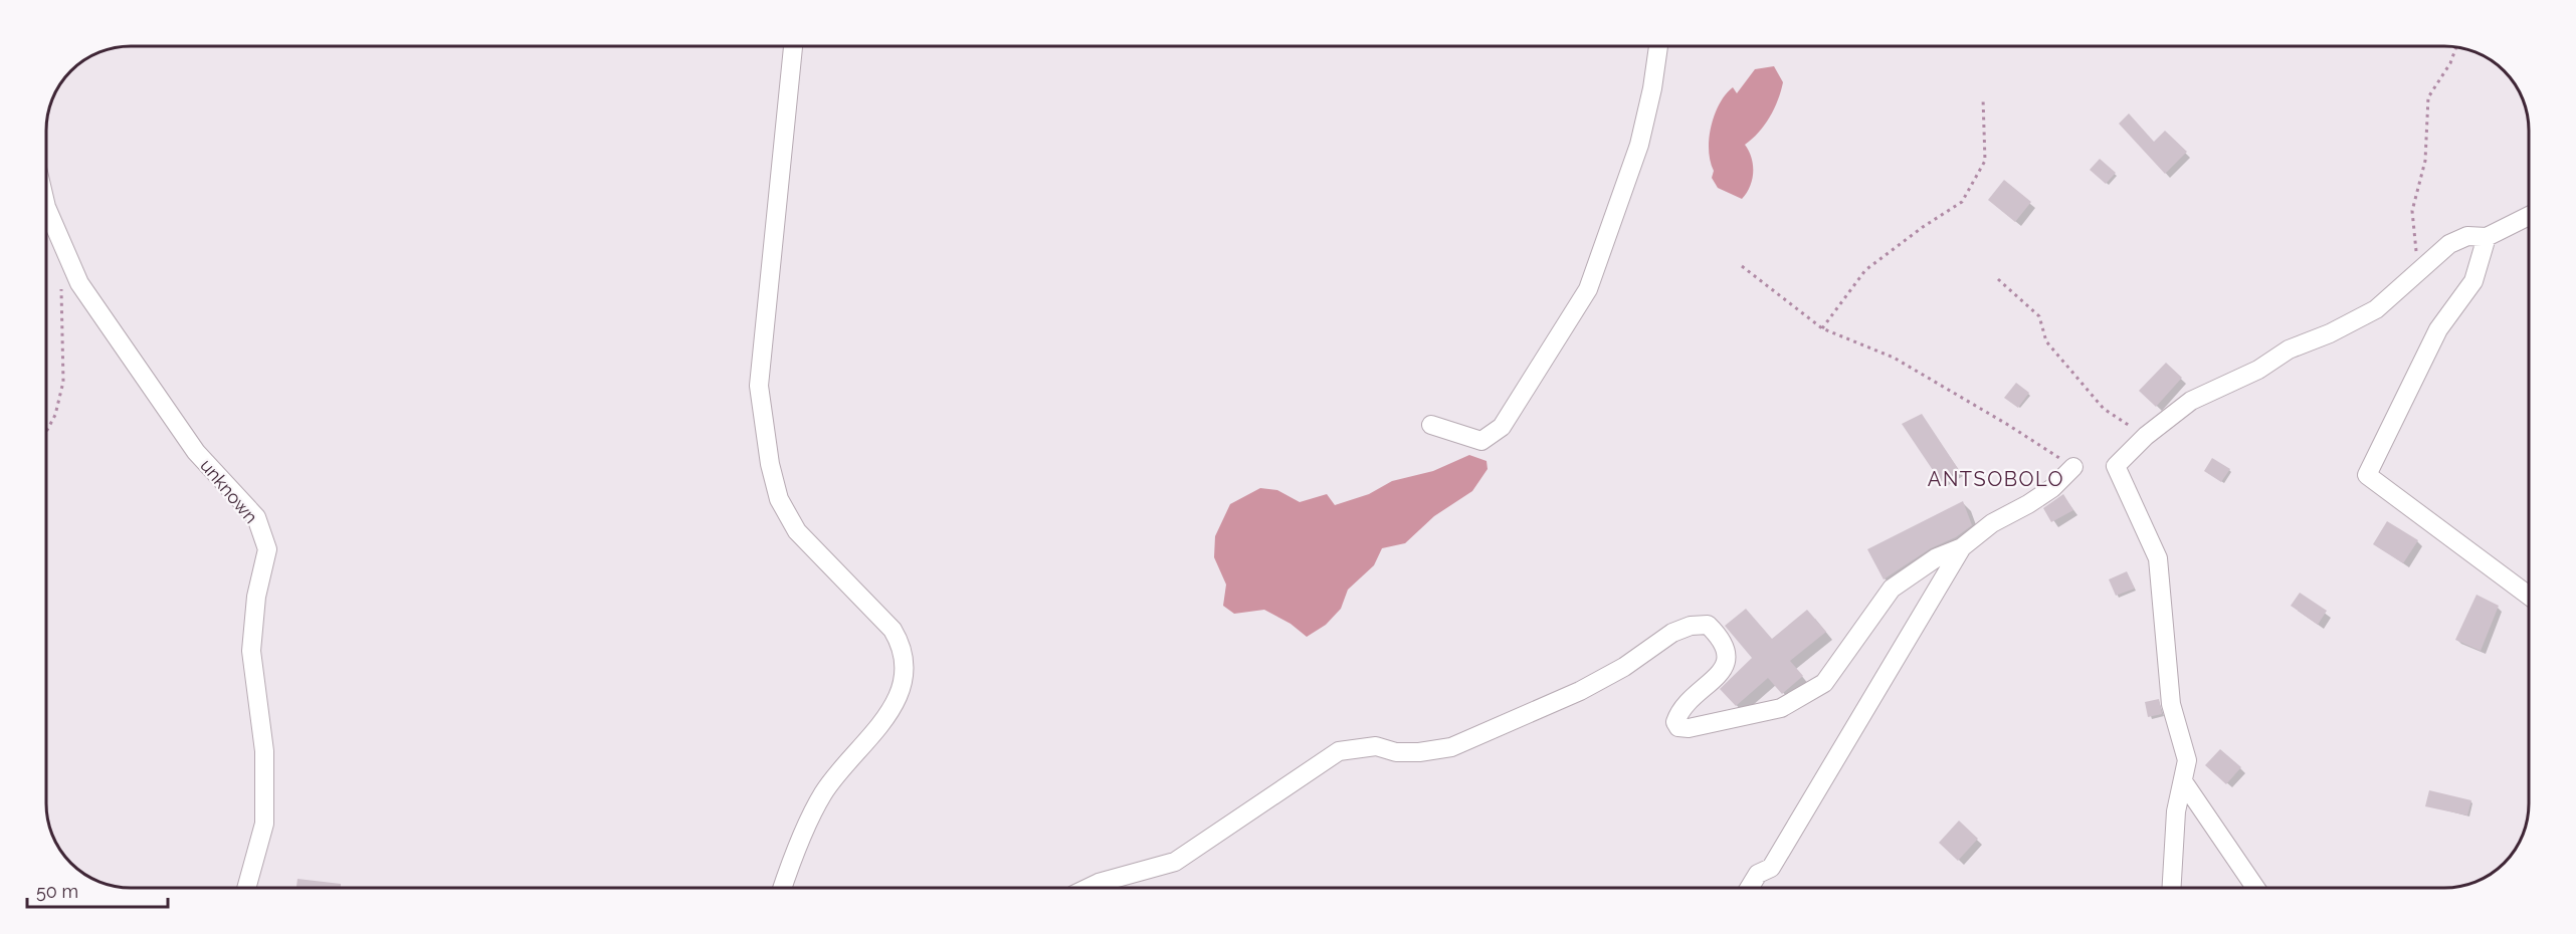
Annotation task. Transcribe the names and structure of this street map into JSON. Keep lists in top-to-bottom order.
{
  "streets": {
    "street": ["unknown"]
  },
  "districts": ["ANTSOBOLO"],
  "scale_bar": "50 m"
}
